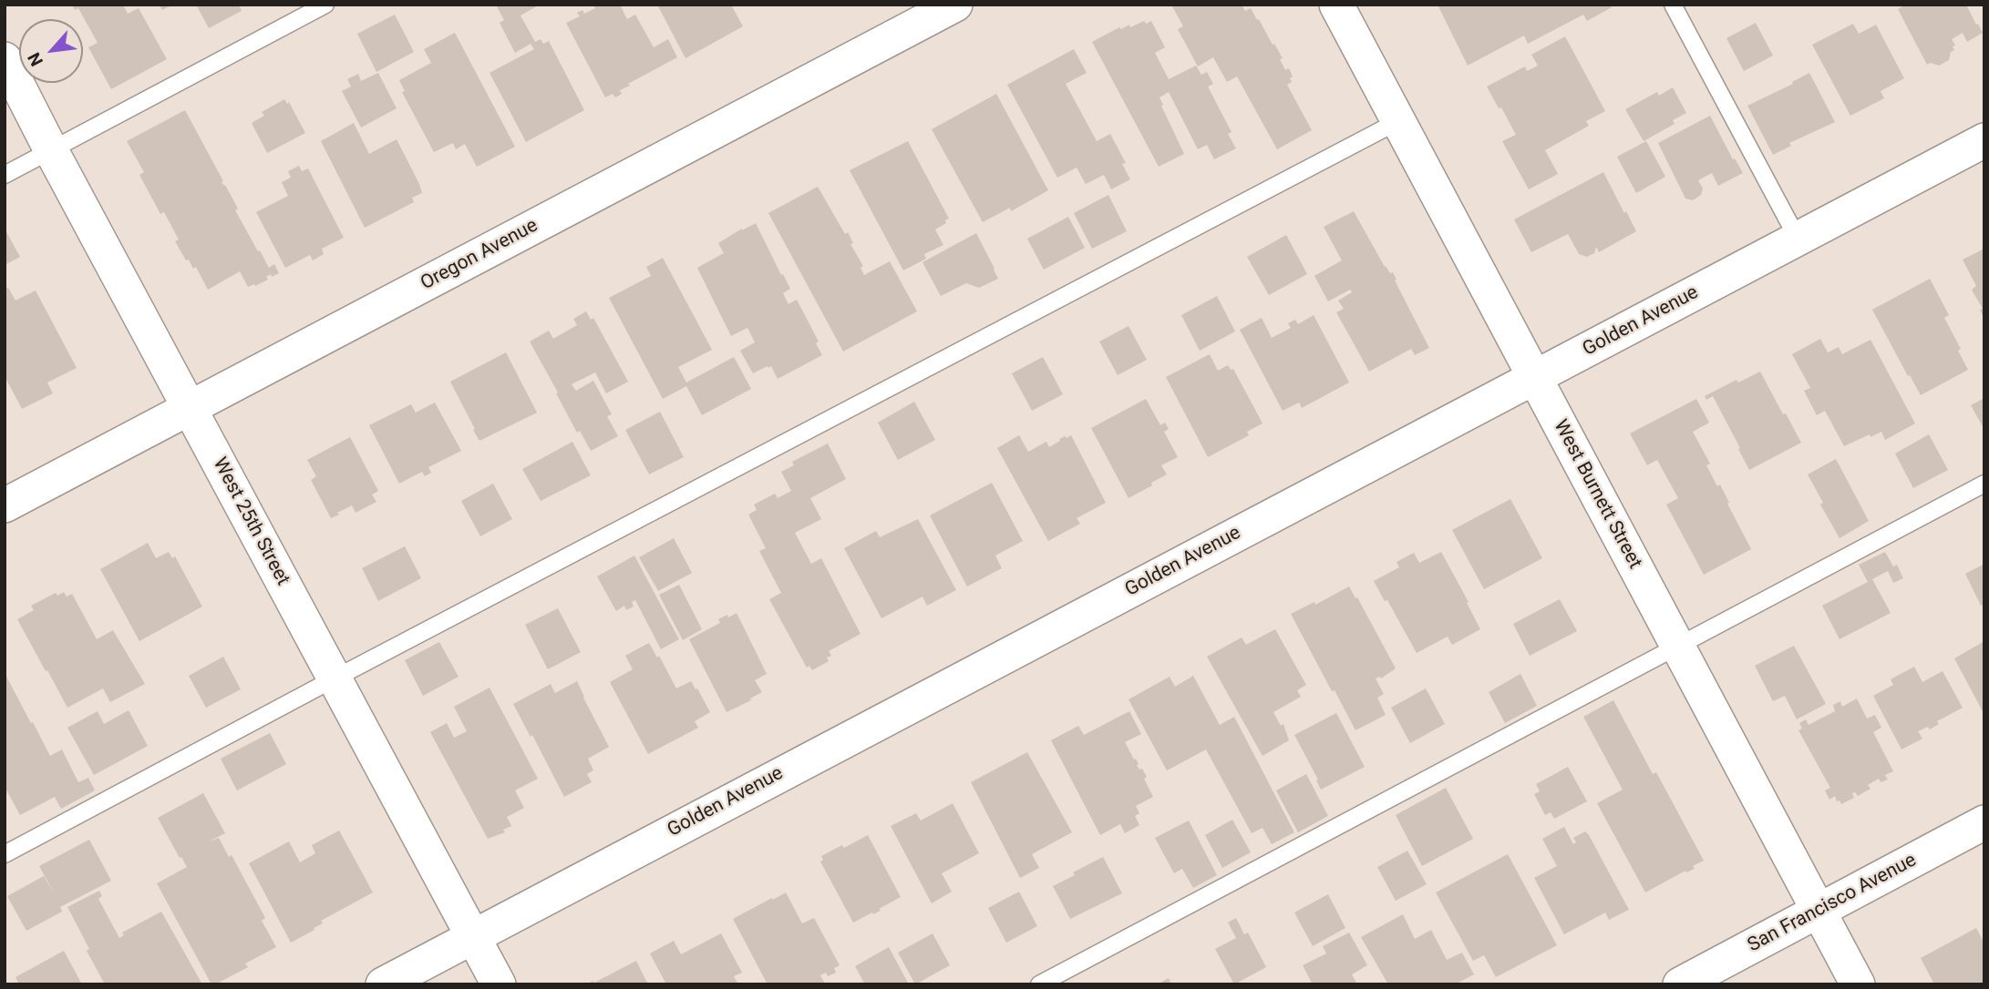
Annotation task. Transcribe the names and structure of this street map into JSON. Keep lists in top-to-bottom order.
{
  "streets": {
    "street": [
      "Oregon Avenue",
      "Golden Avenue",
      "West Burnett Street",
      "West 25th Street",
      "San Francisco Avenue"
    ]
  },
  "crossings": [
    ["Oregon Avenue", "West 25th Street"],
    ["Golden Avenue", "West Burnett Street"],
    ["Golden Avenue", "West 25th Street"],
    ["West Burnett Street", "San Francisco Avenue"]
  ],
  "north": "bottom left"
}
